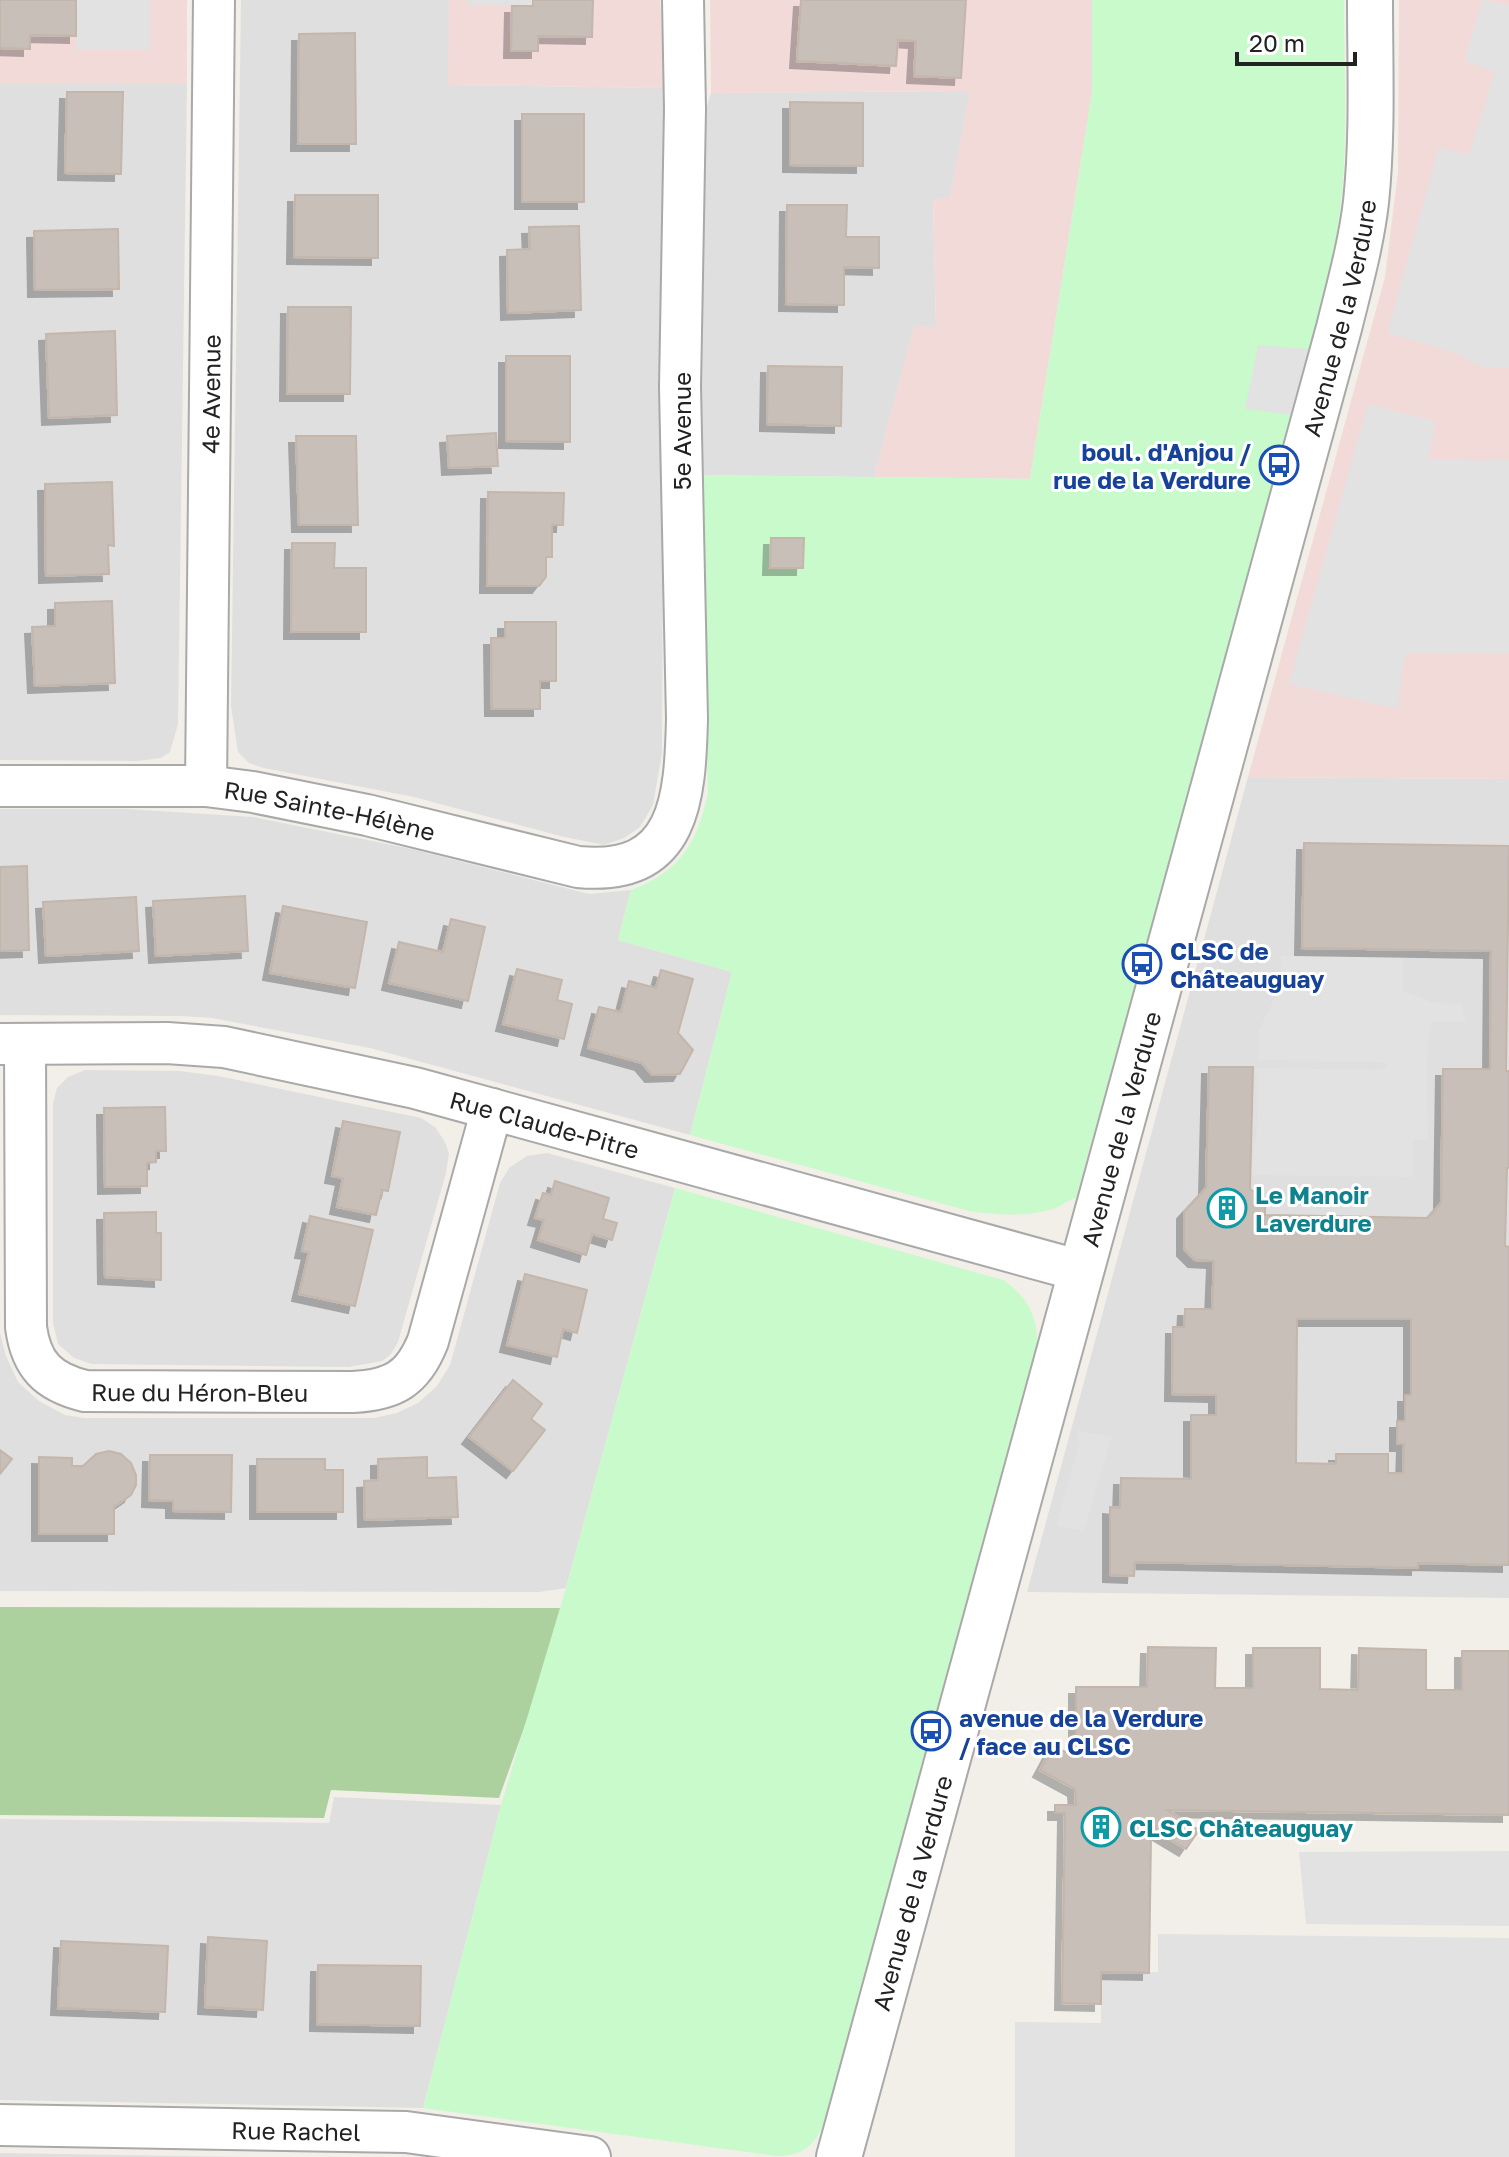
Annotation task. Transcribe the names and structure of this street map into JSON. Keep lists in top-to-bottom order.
{
  "streets": {
    "street": [
      "Avenue de la Verdure",
      "4e Avenue",
      "5e Avenue",
      "Rue Sainte-Hélène",
      "Rue Claude-Pitre",
      "Rue du Héron-Bleu",
      "Rue Rachel"
    ]
  },
  "crossings": [
    ["Avenue de la Verdure", "Rue Claude-Pitre"],
    ["4e Avenue", "Rue Sainte-Hélène"],
    ["5e Avenue", "Rue Sainte-Hélène"],
    ["Rue Claude-Pitre", "Rue du Héron-Bleu"]
  ],
  "places": {
    "bus stop": ["boul. d'Anjou / rue de la Verdure", "CLSC de Châteauguay", "avenue de la Verdure / face au CLSC"],
    "building": ["Le Manoir Laverdure", "CLSC Châteauguay"]
  },
  "scale_bar": "20 m"
}
